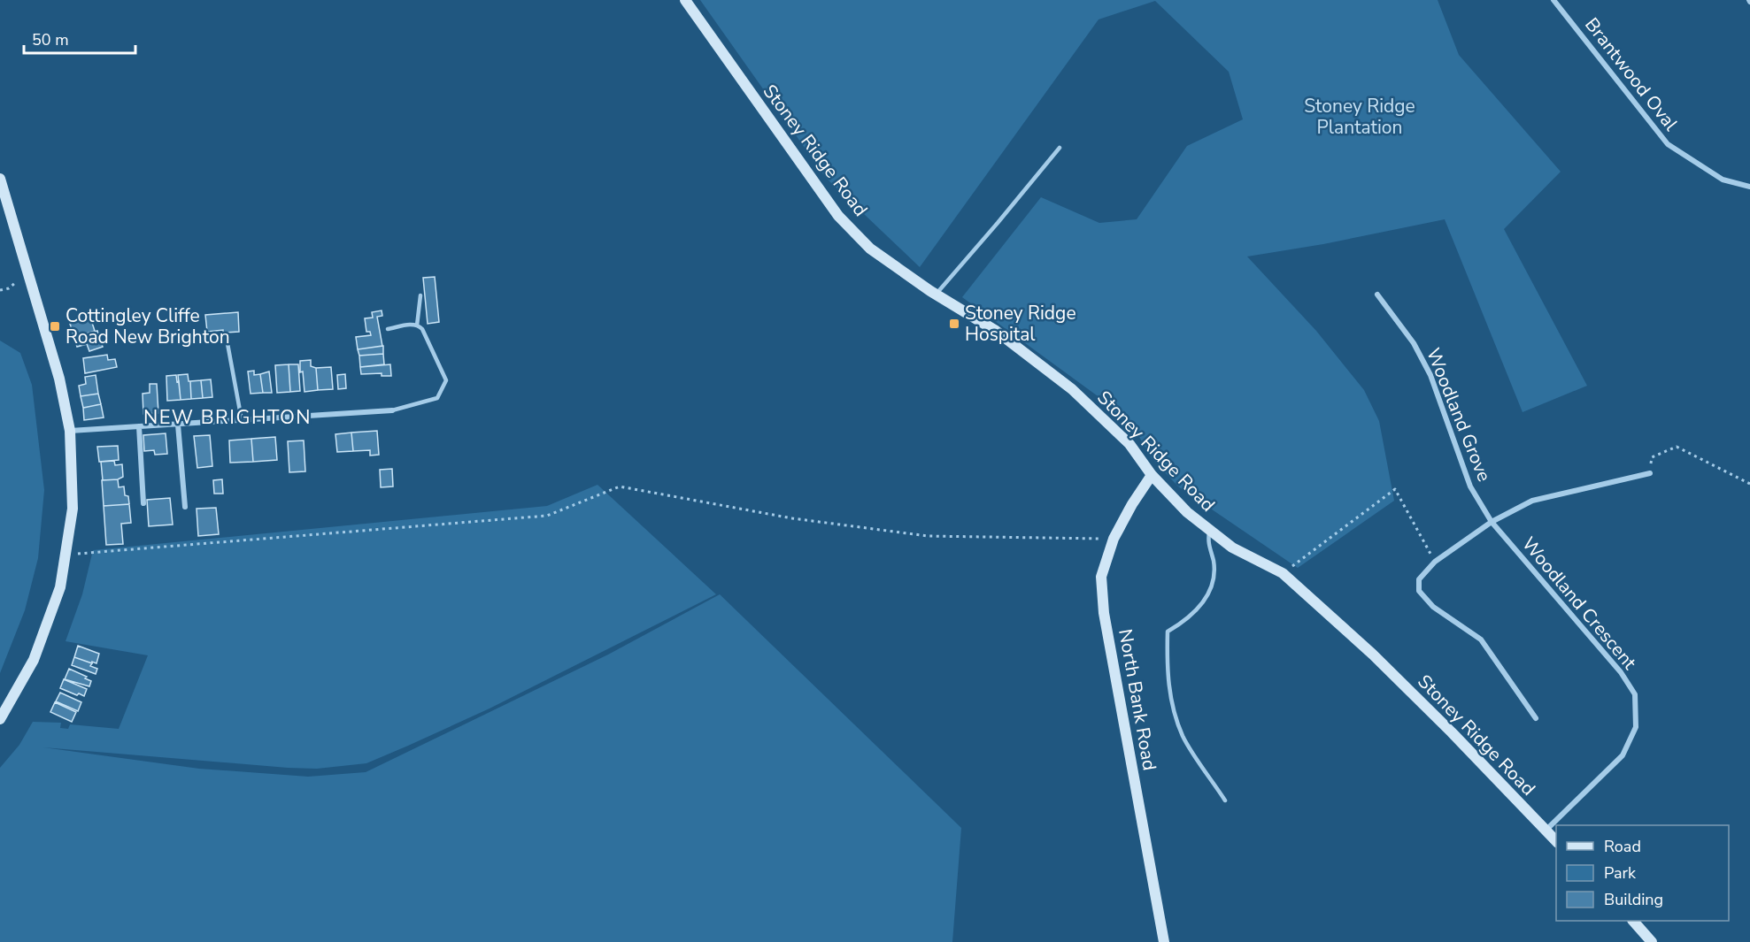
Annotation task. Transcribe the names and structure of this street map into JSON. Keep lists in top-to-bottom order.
{
  "streets": {
    "street": [
      "Brantwood Oval",
      "Stoney Ridge Road",
      "Woodland Grove",
      "Woodland Crescent",
      "North Bank Road"
    ]
  },
  "crossings": [
    ["Stoney Ridge Road", "Woodland Crescent"],
    ["Stoney Ridge Road", "North Bank Road"],
    ["Woodland Grove", "Woodland Crescent"]
  ],
  "districts": ["NEW BRIGHTON"],
  "parks": ["Stoney Ridge Plantation"],
  "places": {
    "transit": ["Stoney Ridge Hospital", "Cottingley Cliffe Road New Brighton"]
  },
  "legend": ["Road", "Park", "Building"],
  "scale_bar": "50 m"
}
